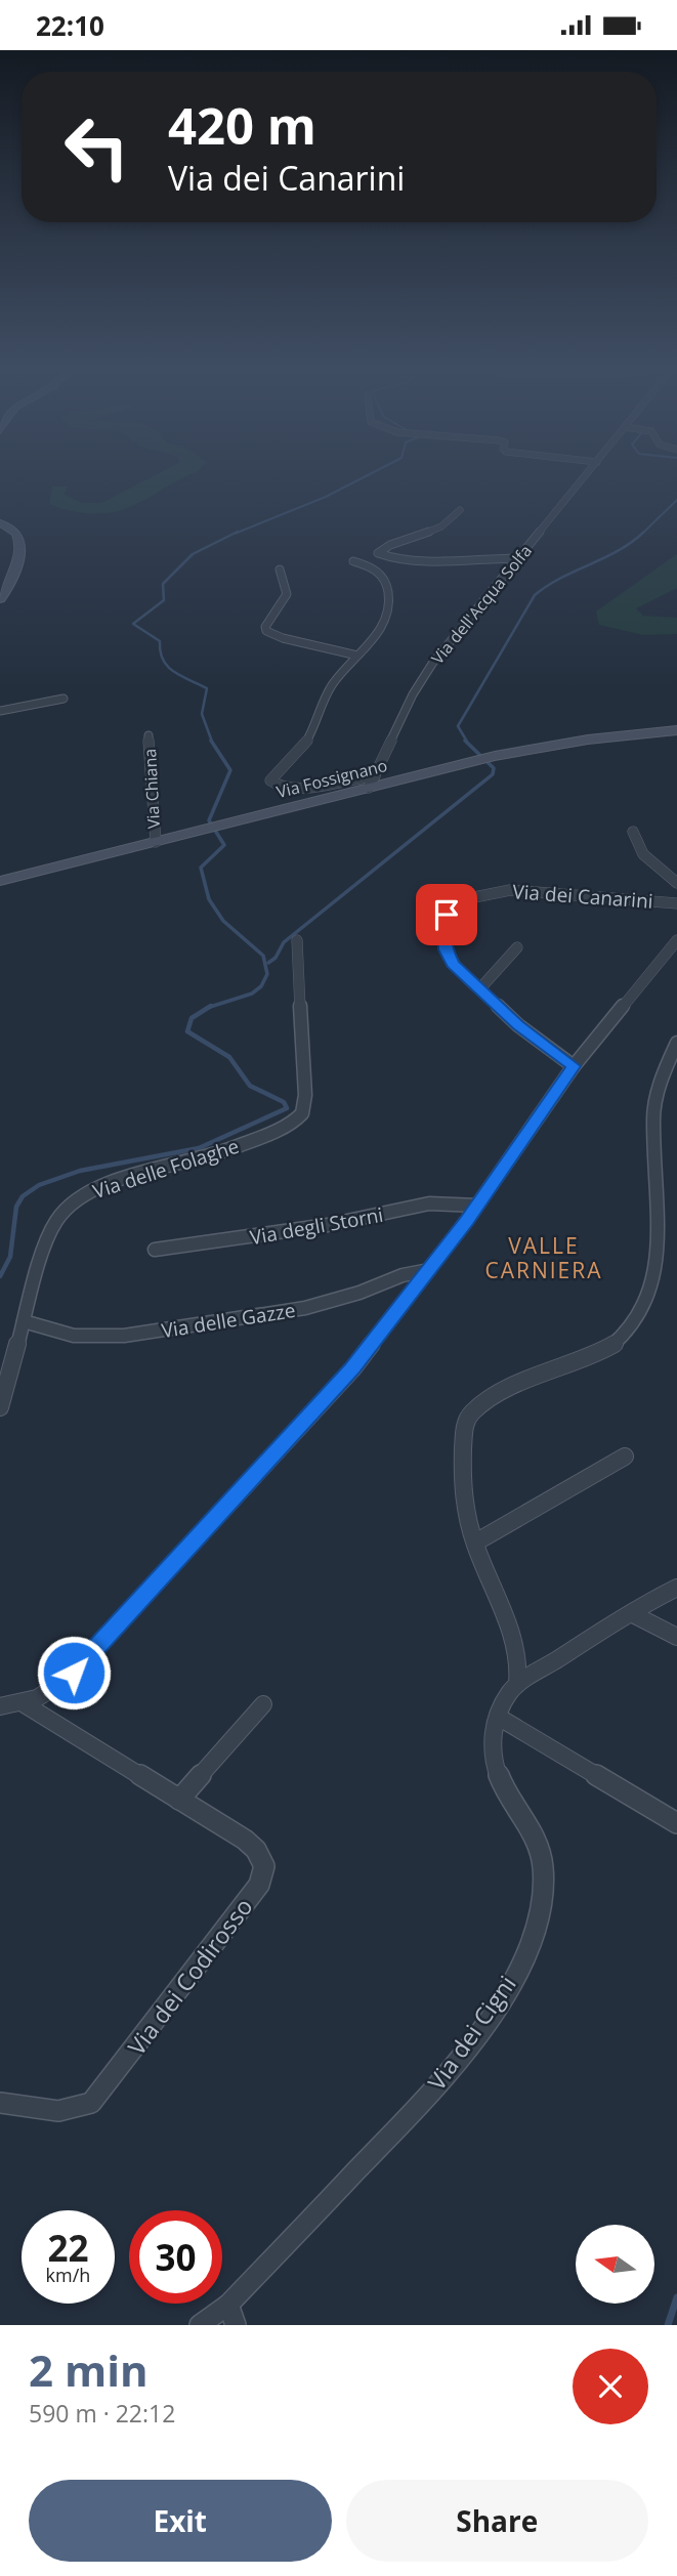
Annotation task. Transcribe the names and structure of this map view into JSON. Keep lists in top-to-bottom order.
{
  "streets": {
    "street": [
      "Via dell'Acqua Solfa",
      "Via Fossignano",
      "Via Chiana",
      "Via dei Canarini",
      "Via delle Folaghe",
      "Via degli Storni",
      "Via delle Gazze",
      "Via dei Codirosso",
      "Via dei Cigni"
    ]
  },
  "crossings": [
    ["Via dell'Acqua Solfa", "Via Fossignano"],
    ["Via Fossignano", "Via Chiana"],
    ["Via delle Folaghe", "Via delle Gazze"]
  ],
  "districts": ["VALLE CARNIERA"],
  "north": "left",
  "page": {
    "status": "22:10",
    "turn": ["420 m", "Via dei Canarini"],
    "speed": "22 km/h",
    "limit": "30",
    "heading": ["2 min", "590 m · 22:12"],
    "buttons": ["Exit", "Share"]
  }
}
